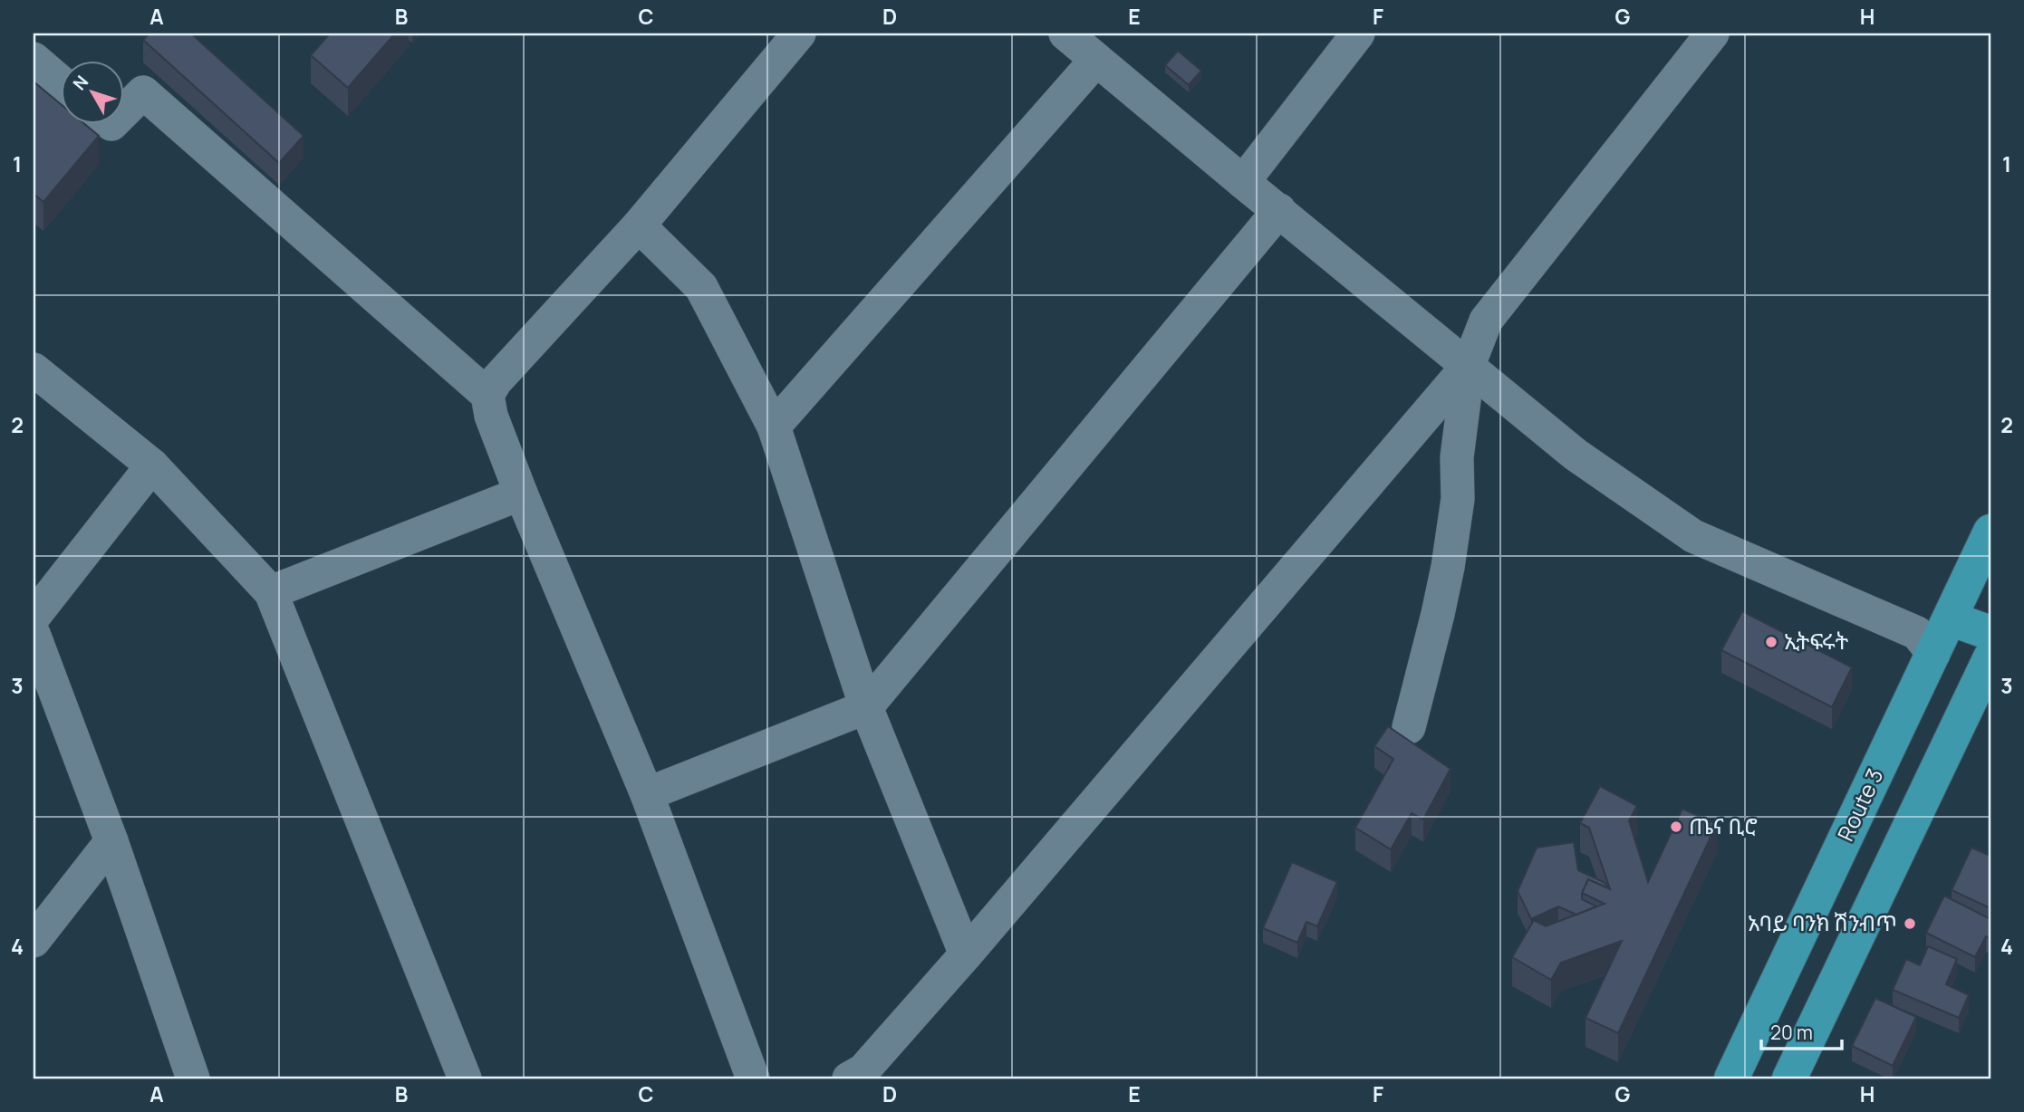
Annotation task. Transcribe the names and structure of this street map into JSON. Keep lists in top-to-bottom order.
{
  "streets": {
    "main road": ["Route 3"]
  },
  "places": ["ኢትፍሩት", "ጤና ቢሮ", "አባይ ባንክ ሽንብጥ"],
  "scale_bar": "20 m",
  "north": "top left",
  "grid": {
    "columns": [
      "A",
      "B",
      "C",
      "D",
      "E",
      "F",
      "G",
      "H"
    ],
    "rows": [
      "1",
      "2",
      "3",
      "4"
    ]
  }
}
